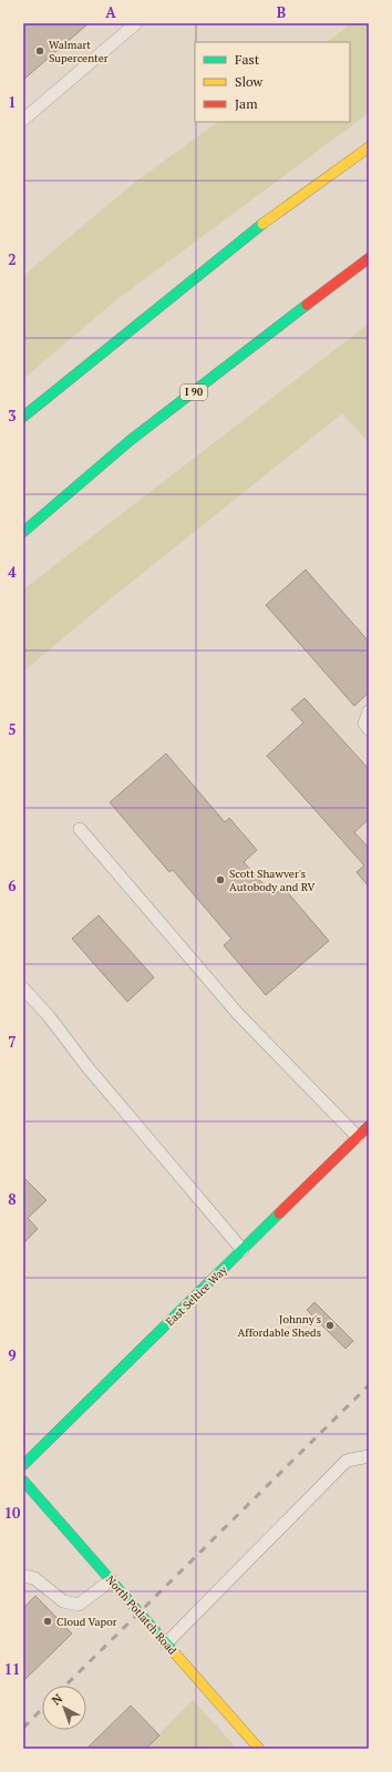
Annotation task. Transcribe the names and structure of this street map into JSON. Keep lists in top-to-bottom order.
{
  "streets": {
    "main road": ["I 90", "East Seltice Way", "North Potlatch Road"]
  },
  "places": [
    "Walmart Supercenter",
    "Scott Shawver's Autobody and RV",
    "Johnny's Affordable Sheds",
    "Cloud Vapor"
  ],
  "legend": ["Fast", "Slow", "Jam"],
  "north": "top left",
  "grid": {
    "columns": ["A", "B"],
    "rows": [
      "1",
      "2",
      "3",
      "4",
      "5",
      "6",
      "7",
      "8",
      "9",
      "10",
      "11"
    ]
  }
}
